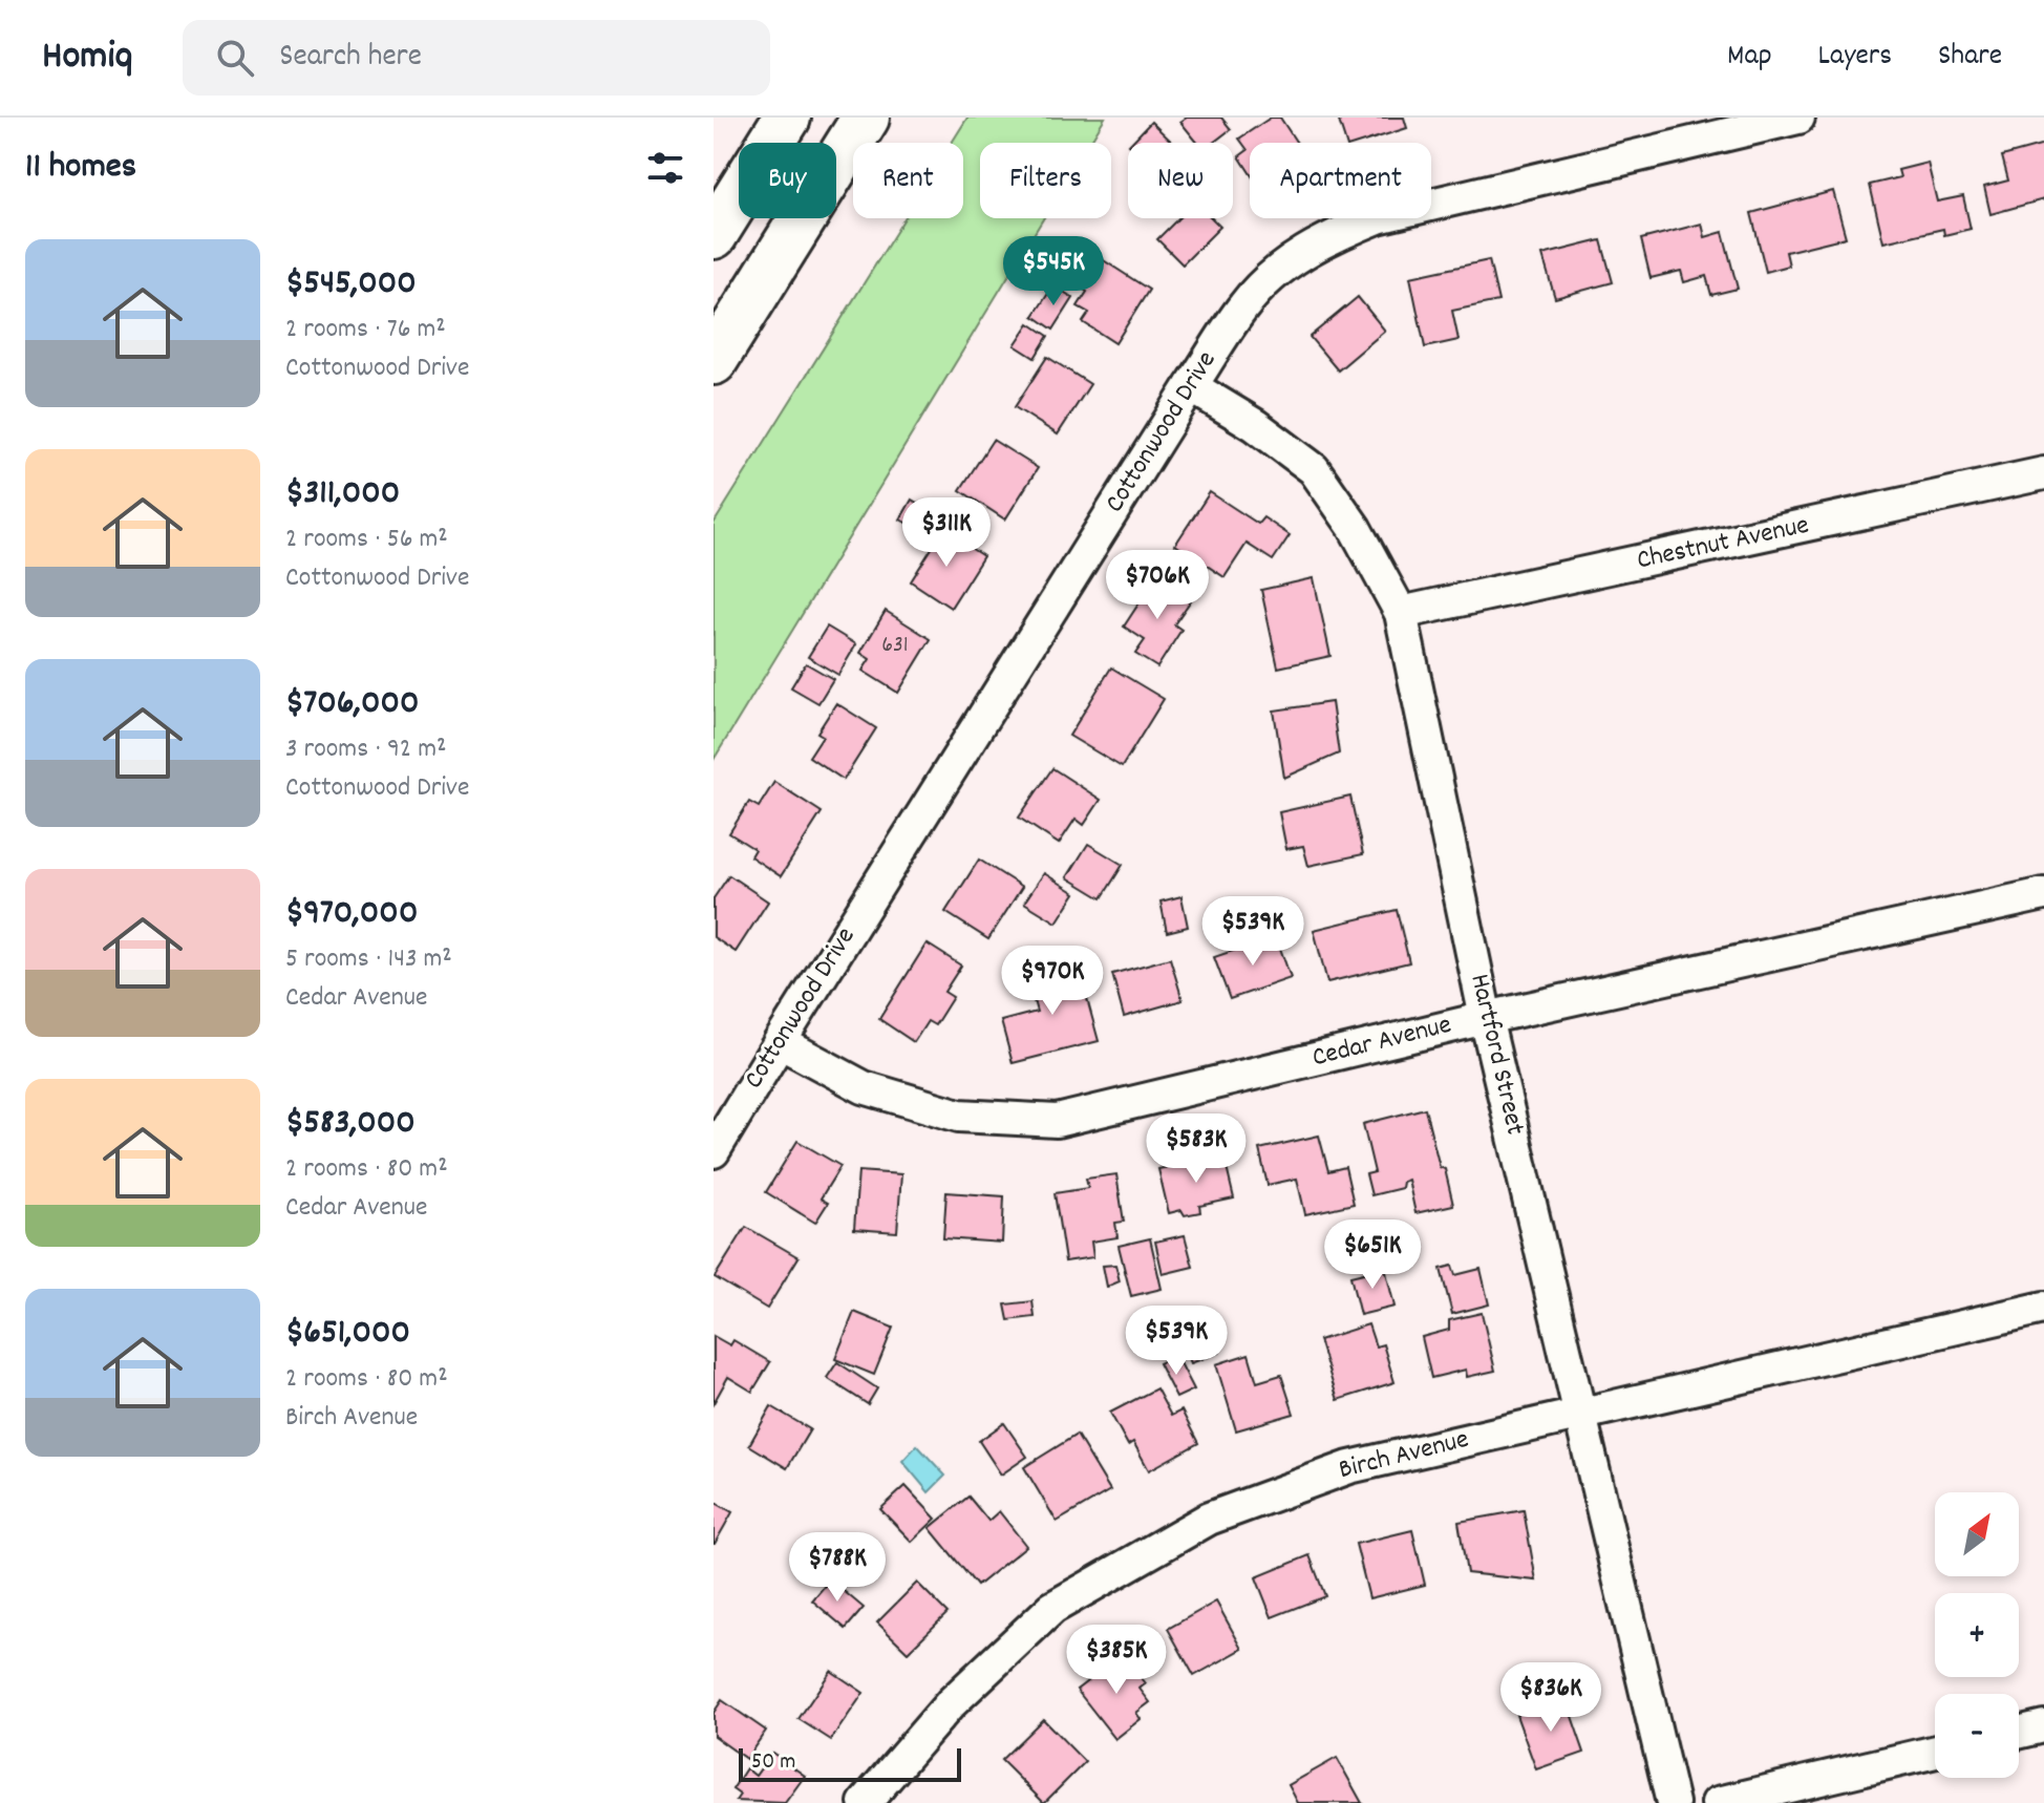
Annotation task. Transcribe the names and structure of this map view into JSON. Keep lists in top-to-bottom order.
{
  "streets": {
    "street": [
      "Cottonwood Drive",
      "Chestnut Avenue",
      "Cedar Avenue",
      "Hartford Street",
      "Birch Avenue"
    ]
  },
  "crossings": [
    ["Cottonwood Drive", "Cedar Avenue"],
    ["Cottonwood Drive", "Hartford Street"],
    ["Chestnut Avenue", "Hartford Street"],
    ["Cedar Avenue", "Hartford Street"],
    ["Hartford Street", "Birch Avenue"]
  ],
  "house_numbers": ["631"],
  "scale_bar": "50 m",
  "north": "top right",
  "page": {
    "header": "Homiq",
    "search": "Search here",
    "nav": ["Map", "Layers", "Share"],
    "heading": "11 homes",
    "chip": [
      "Buy",
      "Rent",
      "Filters",
      "New",
      "Apartment"
    ],
    "list": [
      {
        "name": "$545,000",
        "note": "2 rooms · 76 m² · Cottonwood Drive"
      },
      {
        "name": "$311,000",
        "note": "2 rooms · 56 m² · Cottonwood Drive"
      },
      {
        "name": "$706,000",
        "note": "3 rooms · 92 m² · Cottonwood Drive"
      },
      {
        "name": "$970,000",
        "note": "5 rooms · 143 m² · Cedar Avenue"
      },
      {
        "name": "$583,000",
        "note": "2 rooms · 80 m² · Cedar Avenue"
      },
      {
        "name": "$651,000",
        "note": "2 rooms · 80 m² · Birch Avenue"
      }
    ],
    "price": [
      "$545K",
      "$311K",
      "$706K",
      "$539K",
      "$970K",
      "$583K",
      "$651K",
      "$539K",
      "$788K",
      "$385K",
      "$836K"
    ],
    "map_buttons": ["+", "−"],
    "scale": "50 m"
  }
}
